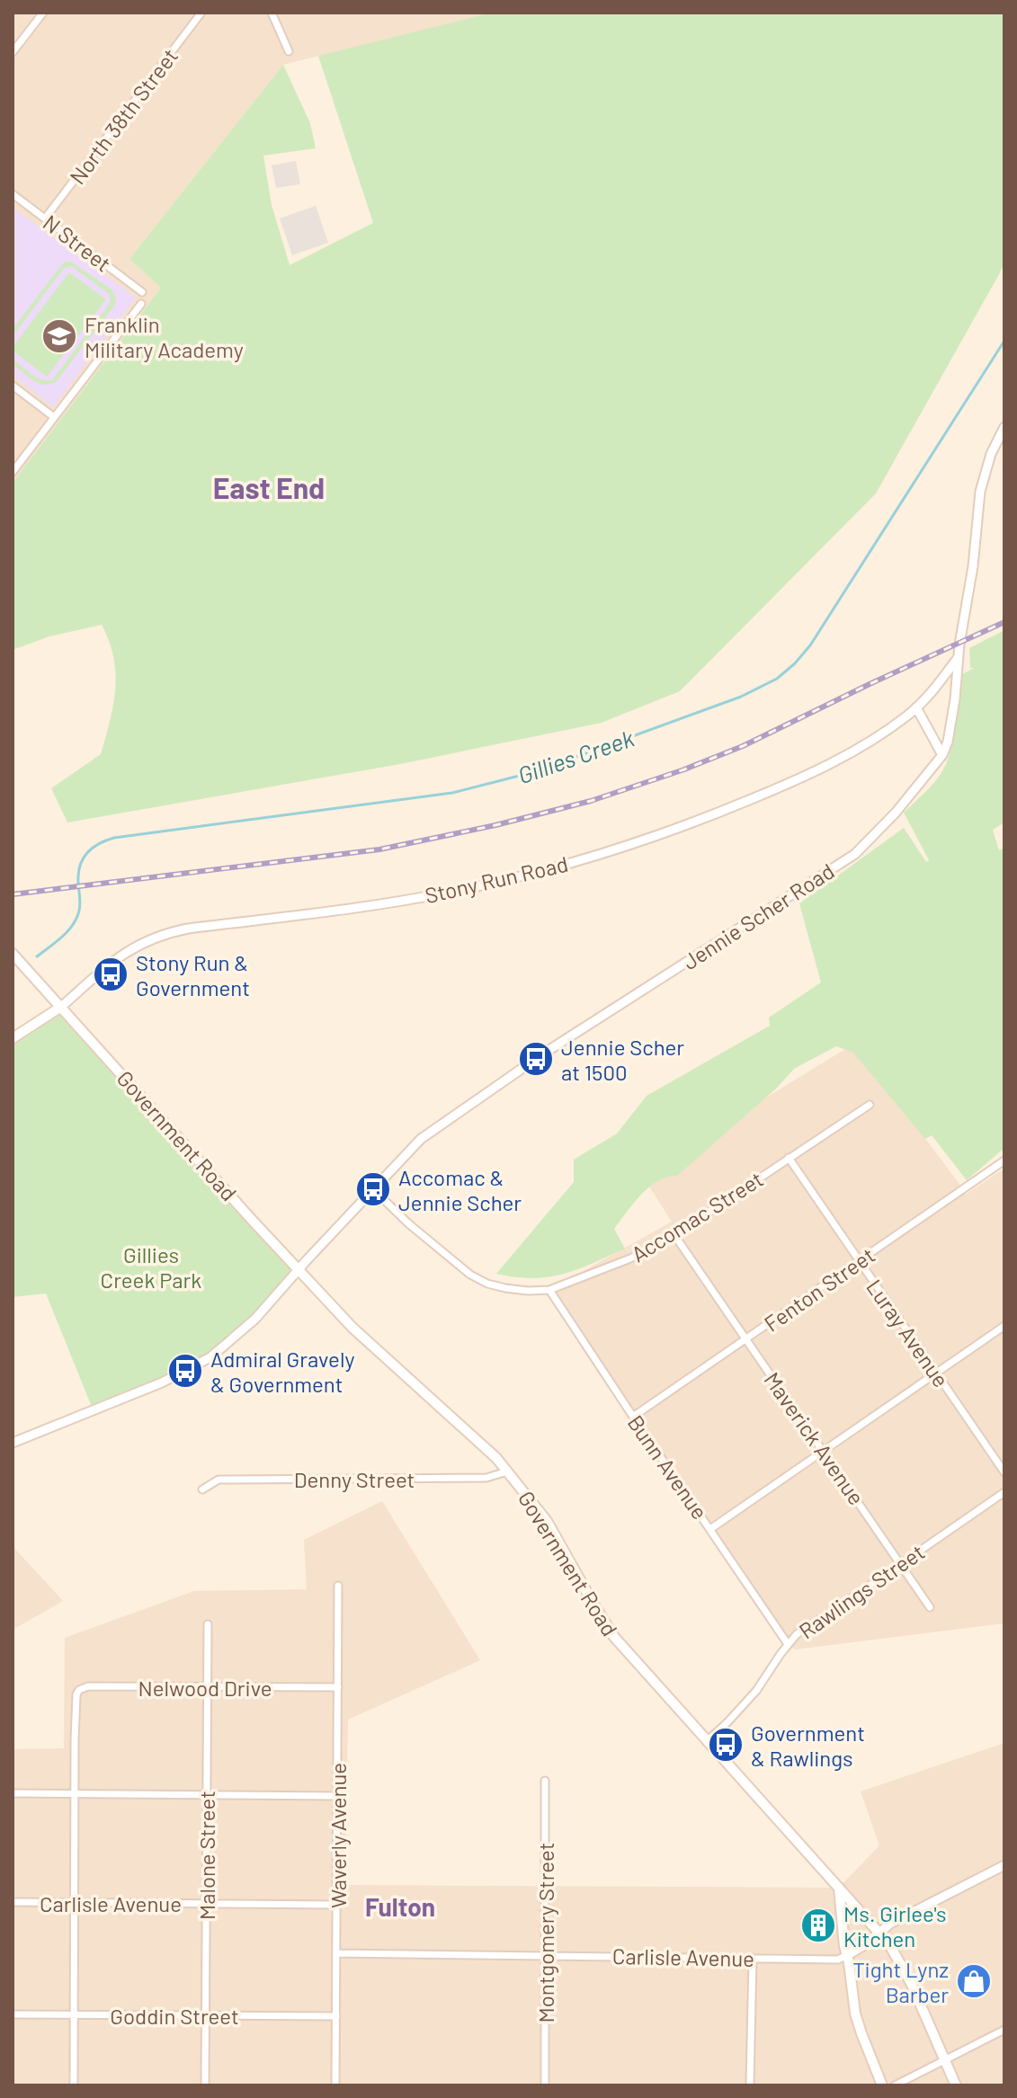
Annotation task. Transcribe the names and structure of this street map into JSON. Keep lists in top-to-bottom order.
{
  "streets": {
    "main road": ["Stony Run Road", "Government Road", "Carlisle Avenue"],
    "street": [
      "North 38th Street",
      "N Street",
      "Jennie Scher Road",
      "Accomac Street",
      "Fenton Street",
      "Luray Avenue",
      "Maverick Avenue",
      "Bunn Avenue",
      "Denny Street",
      "Rawlings Street",
      "Nelwood Drive",
      "Waverly Avenue",
      "Malone Street",
      "Montgomery Street",
      "Goddin Street"
    ]
  },
  "crossings": [
    ["North 38th Street", "N Street"],
    ["Stony Run Road", "Jennie Scher Road"],
    ["Stony Run Road", "Government Road"],
    ["Jennie Scher Road", "Government Road"],
    ["Jennie Scher Road", "Accomac Street"],
    ["Government Road", "Denny Street"],
    ["Government Road", "Rawlings Street"],
    ["Government Road", "Carlisle Avenue"],
    ["Accomac Street", "Luray Avenue"],
    ["Accomac Street", "Maverick Avenue"],
    ["Accomac Street", "Bunn Avenue"],
    ["Fenton Street", "Luray Avenue"],
    ["Fenton Street", "Maverick Avenue"],
    ["Fenton Street", "Bunn Avenue"],
    ["Maverick Avenue", "Rawlings Street"],
    ["Bunn Avenue", "Rawlings Street"],
    ["Nelwood Drive", "Waverly Avenue"],
    ["Nelwood Drive", "Malone Street"],
    ["Waverly Avenue", "Carlisle Avenue"],
    ["Waverly Avenue", "Goddin Street"],
    ["Malone Street", "Carlisle Avenue"],
    ["Malone Street", "Goddin Street"],
    ["Carlisle Avenue", "Montgomery Street"]
  ],
  "districts": ["East End", "Fulton"],
  "water": ["Gillies Creek"],
  "parks": ["Gillies Creek Park"],
  "places": {
    "school or university": ["Franklin Military Academy"],
    "bus stop": [
      "Stony Run & Government",
      "Jennie Scher at 1500",
      "Accomac & Jennie Scher",
      "Admiral Gravely & Government",
      "Government & Rawlings"
    ],
    "building": ["Ms. Girlee's Kitchen"],
    "shop": ["Tight Lynz Barber"]
  }
}
